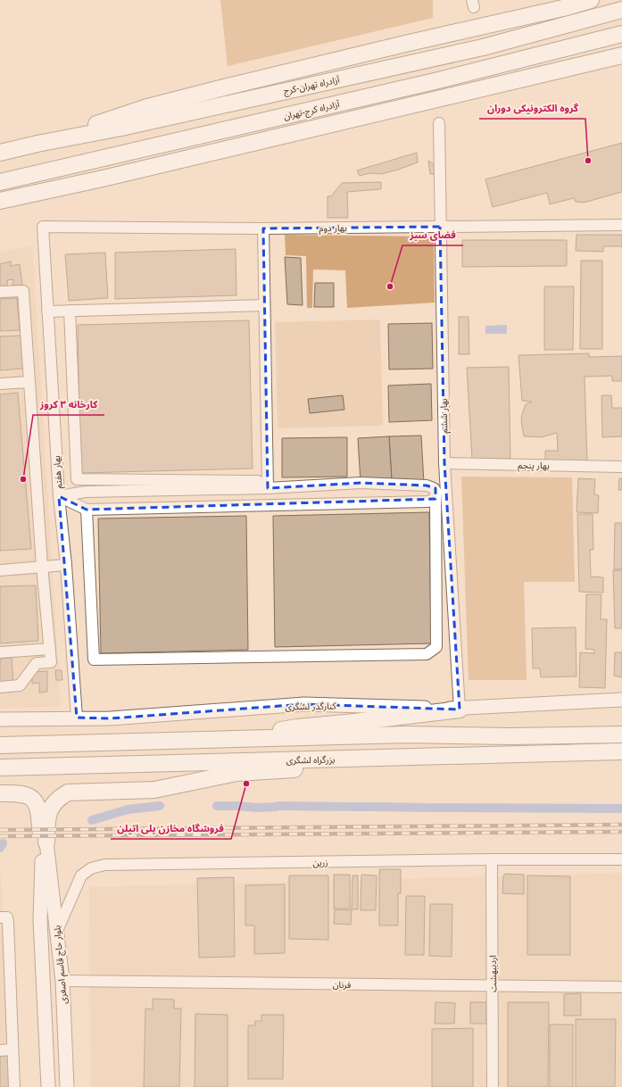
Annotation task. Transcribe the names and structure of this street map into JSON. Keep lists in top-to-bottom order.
{
  "streets": {
    "highway": ["آزادراه تهران-کرج", "آزادراه کرج-تهران", "بزرگراه لشگری"],
    "main road": ["کنارگذر لشگری", "بلوار حاج قاسم اصغری"],
    "street": [
      "بهار دوم",
      "بهار ششم",
      "بهار پنجم",
      "بهار هفتم",
      "زرین",
      "اردیبهشت",
      "فرنان"
    ]
  },
  "crossings": [
    ["بهار دوم", "بهار ششم"],
    ["بهار دوم", "بهار هفتم"],
    ["بهار ششم", "بهار پنجم"],
    ["بهار ششم", "کنارگذر لشگری"],
    ["بهار هفتم", "کنارگذر لشگری"],
    ["زرین", "بلوار حاج قاسم اصغری"],
    ["زرین", "اردیبهشت"],
    ["بلوار حاج قاسم اصغری", "فرنان"],
    ["اردیبهشت", "فرنان"]
  ],
  "places": [
    "گروه الکترونیکی دوران",
    "فضای سبز",
    "کارخانه ۳ کروز",
    "فروشگاه مخازن پلی اتیلن"
  ]
}
